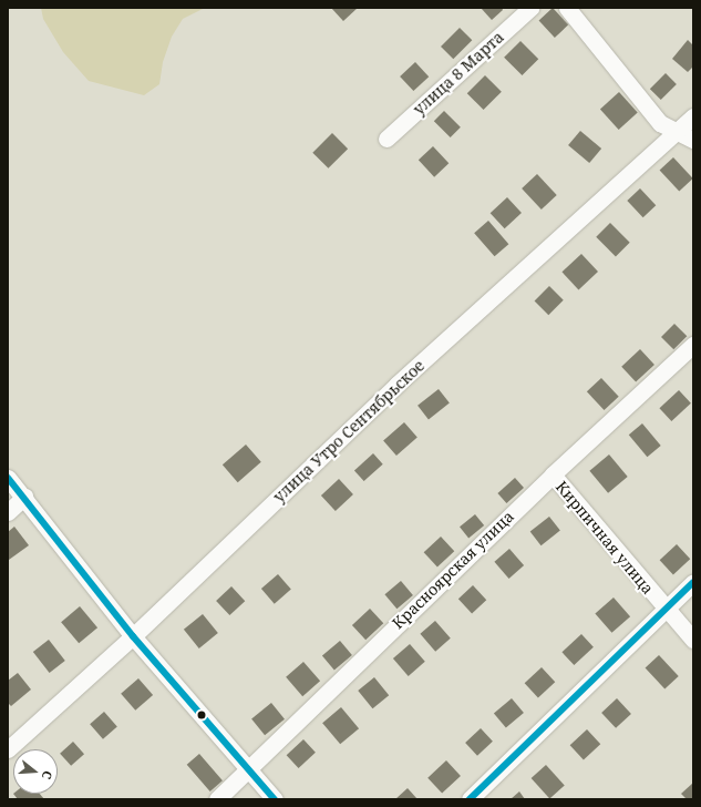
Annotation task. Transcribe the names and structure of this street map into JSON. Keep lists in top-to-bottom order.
{
  "streets": {
    "street": [
      "улица 8 Марта",
      "улица Утро Сентябрьское",
      "Кирпичная улица",
      "Красноярская улица"
    ]
  },
  "crossings": [
    ["Кирпичная улица", "Красноярская улица"]
  ],
  "north": "right"
}
